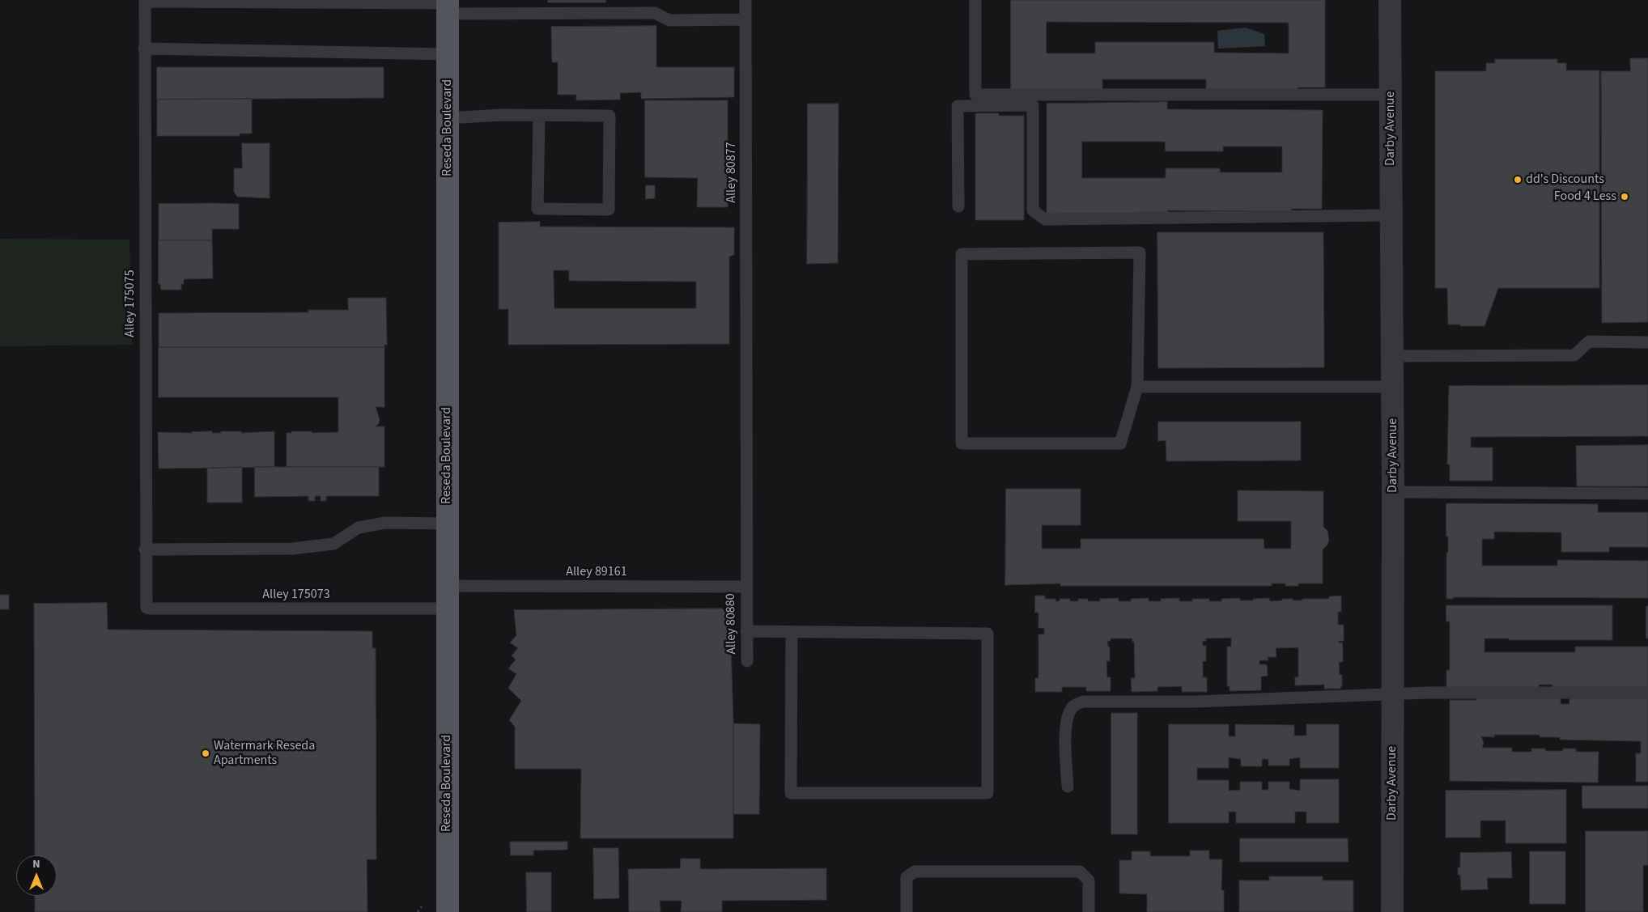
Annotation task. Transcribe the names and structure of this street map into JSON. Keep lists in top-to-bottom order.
{
  "streets": {
    "main road": ["Reseda Boulevard"],
    "street": ["Darby Avenue"],
    "lane": [
      "Alley 80877",
      "Alley 175075",
      "Alley 89161",
      "Alley 175073",
      "Alley 80880"
    ]
  },
  "crossings": [
    ["Reseda Boulevard", "Alley 89161"],
    ["Reseda Boulevard", "Alley 175073"],
    ["Alley 80877", "Alley 89161"],
    ["Alley 80877", "Alley 80880"],
    ["Alley 175075", "Alley 175073"],
    ["Alley 89161", "Alley 80880"]
  ],
  "places": ["dd's Discounts", "Food 4 Less", "Watermark Reseda Apartments"],
  "north": "top"
}
